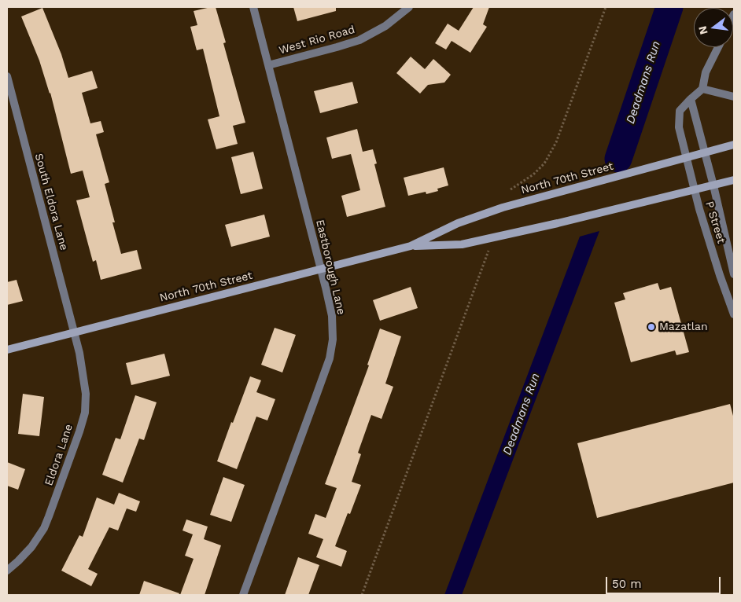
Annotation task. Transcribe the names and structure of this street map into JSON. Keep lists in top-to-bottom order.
{
  "streets": {
    "main road": ["North 70th Street"],
    "street": [
      "West Rio Road",
      "South Eldora Lane",
      "P Street",
      "Eastborough Lane",
      "Eldora Lane"
    ]
  },
  "crossings": [
    ["West Rio Road", "Eastborough Lane"],
    ["North 70th Street", "South Eldora Lane"],
    ["North 70th Street", "P Street"],
    ["North 70th Street", "Eastborough Lane"],
    ["North 70th Street", "Eldora Lane"],
    ["South Eldora Lane", "Eldora Lane"]
  ],
  "water": ["Deadmans Run"],
  "places": ["Mazatlan"],
  "scale_bar": "50 m",
  "north": "left"
}
